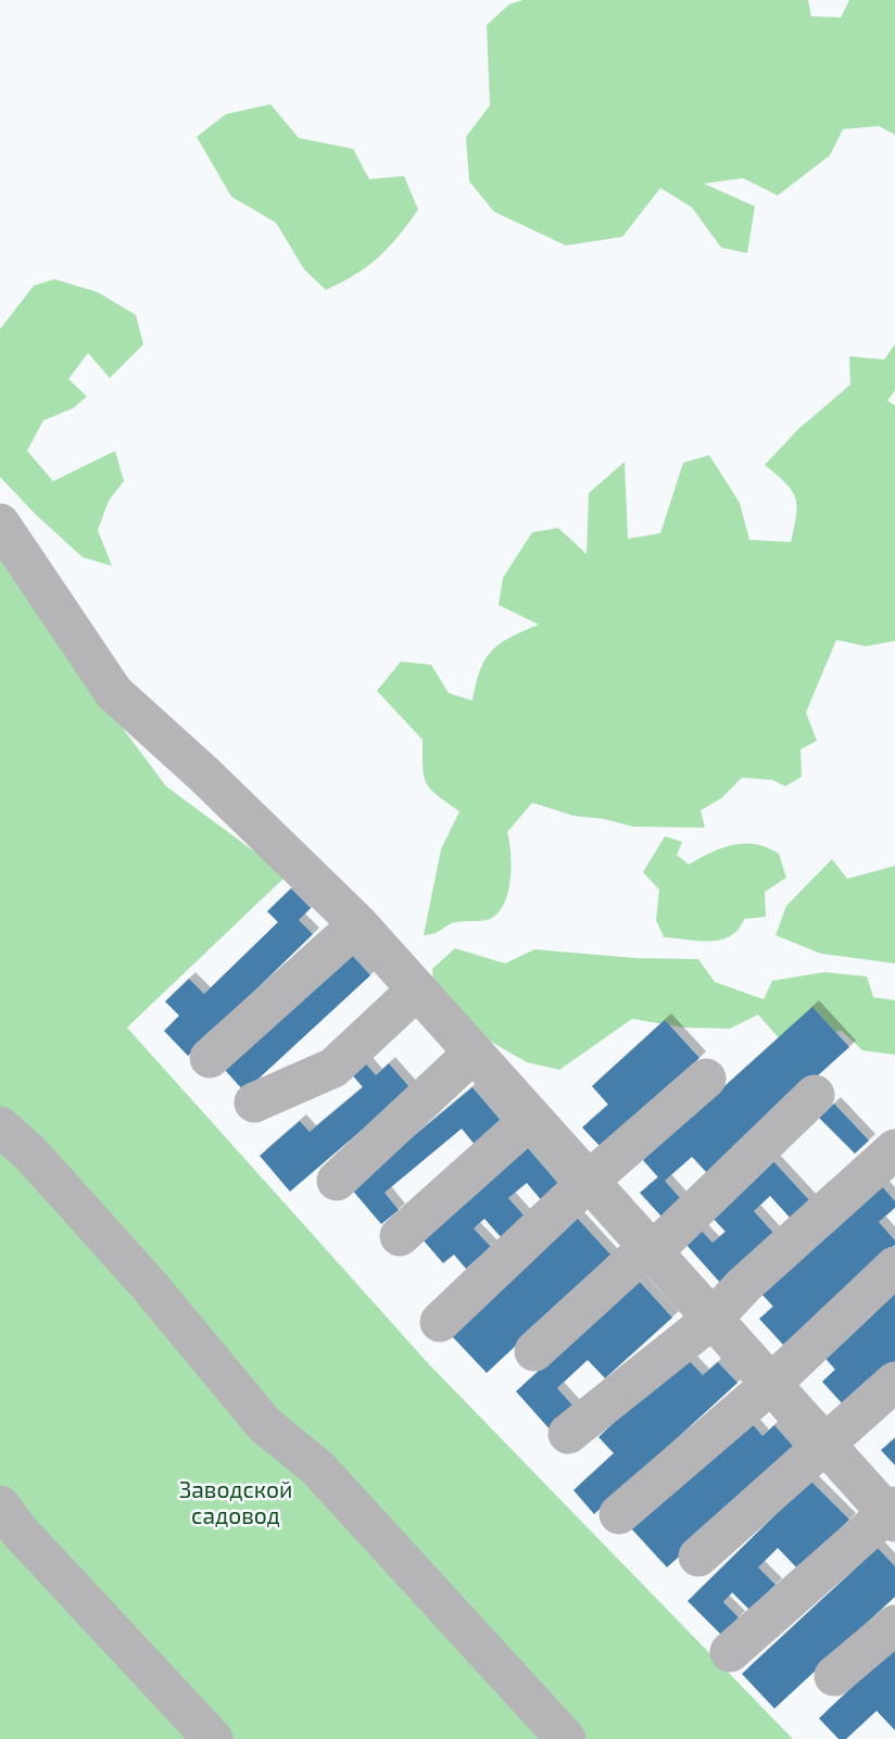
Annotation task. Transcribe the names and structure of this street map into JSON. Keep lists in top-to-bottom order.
{
  "parks": ["Заводской садовод"]
}
